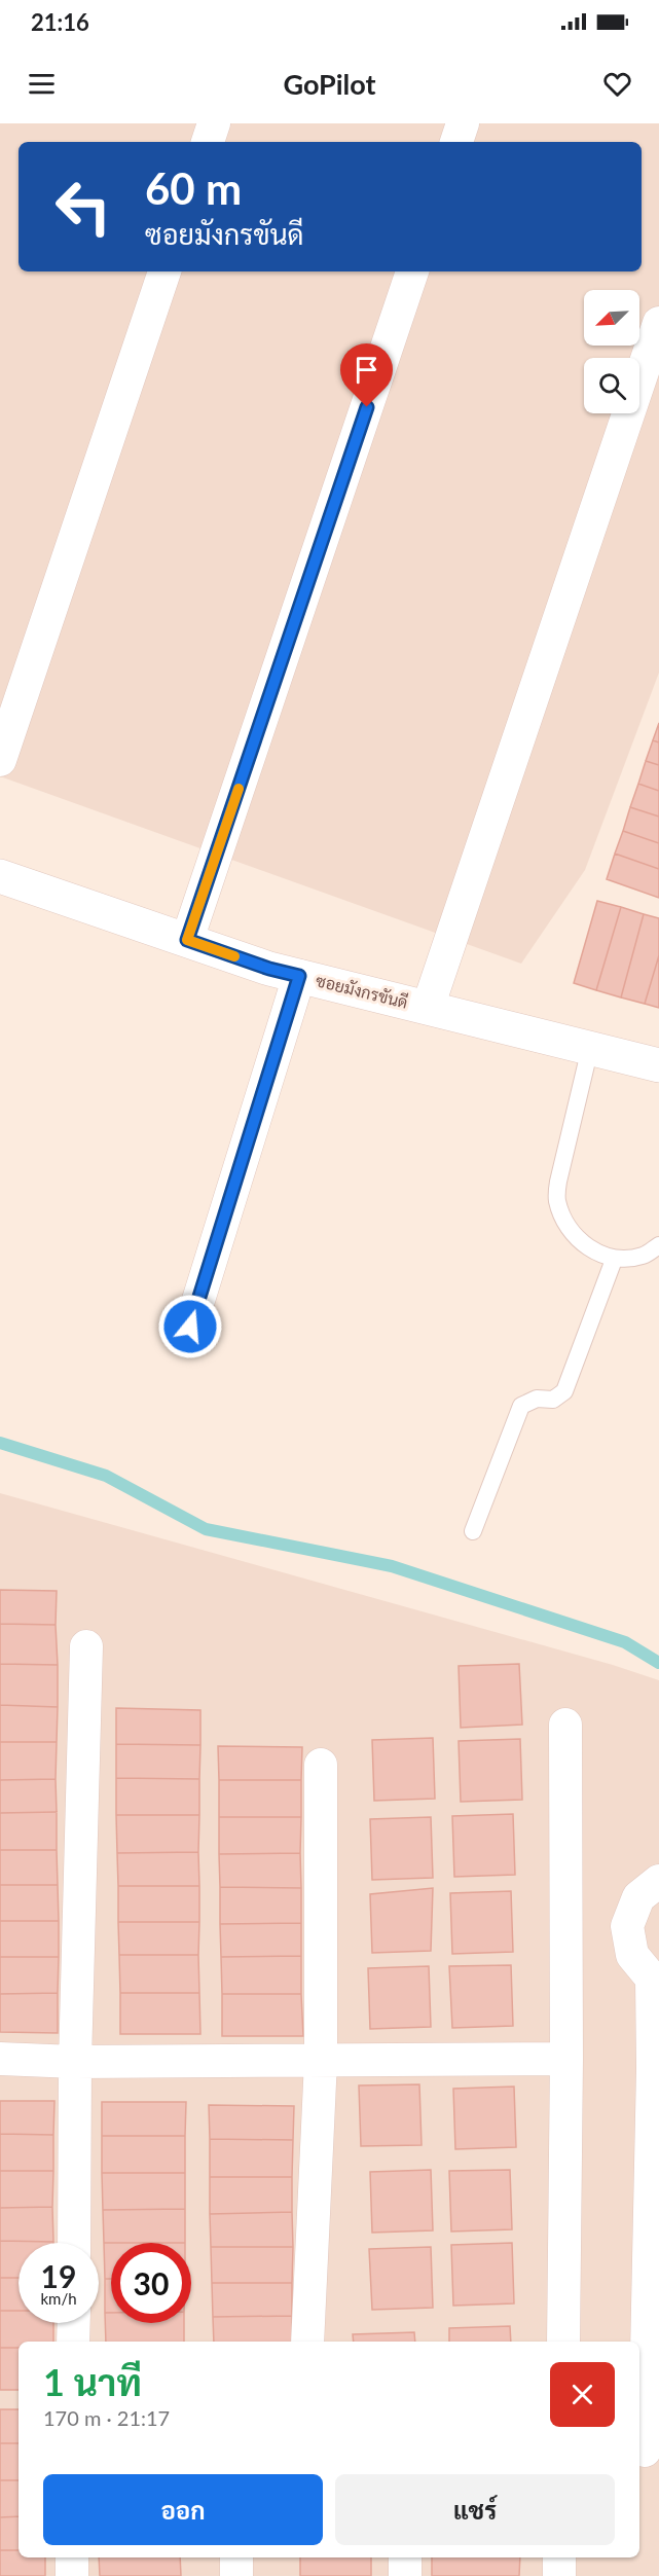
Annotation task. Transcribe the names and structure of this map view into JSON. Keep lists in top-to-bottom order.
{
  "streets": {
    "street": ["ซอยมังกรขันดี"]
  },
  "north": "bottom left",
  "page": {
    "status": "21:16",
    "header": "GoPilot",
    "turn": ["60 m", "ซอยมังกรขันดี"],
    "speed": "19 km/h",
    "limit": "30",
    "heading": ["1 นาที", "170 m · 21:17"],
    "buttons": ["ออก", "แชร์"]
  }
}
